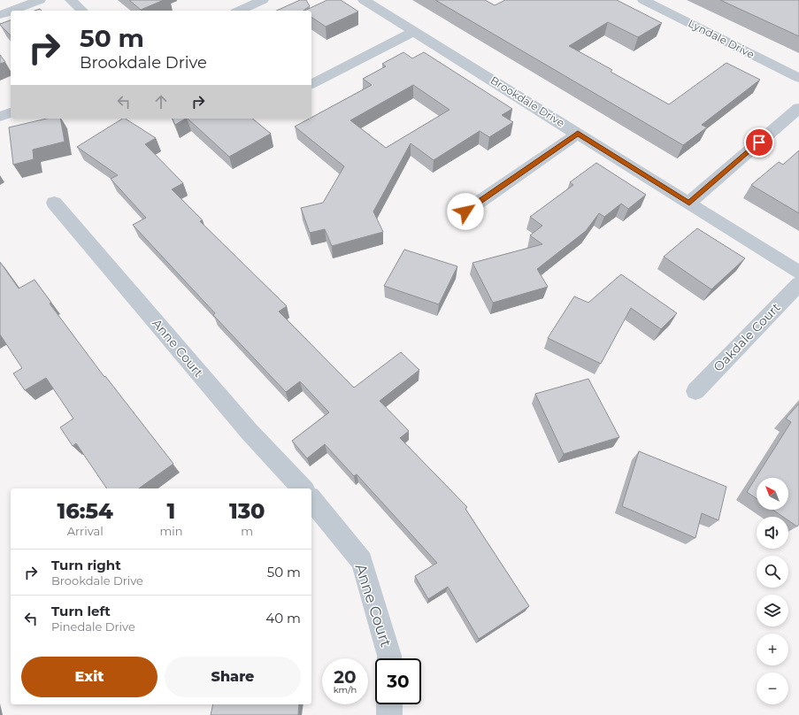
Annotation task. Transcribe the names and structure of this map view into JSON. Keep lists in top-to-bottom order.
{
  "streets": {
    "street": [
      "Lyndale Drive",
      "Brookdale Drive",
      "Oakdale Court",
      "Anne Court"
    ]
  },
  "north": "top left",
  "page": {
    "turn": ["50 m", "Brookdale Drive"],
    "map_buttons": ["+", "−"],
    "eta": [
      "16:54",
      "Arrival",
      "1",
      "min",
      "130",
      "m"
    ],
    "list": [
      {
        "name": "Turn right",
        "note": "Brookdale Drive",
        "value": "50 m"
      },
      {
        "name": "Turn left",
        "note": "Pinedale Drive",
        "value": "40 m"
      }
    ],
    "buttons": ["Exit", "Share"],
    "speed": "20 km/h",
    "limit": "30"
  }
}
